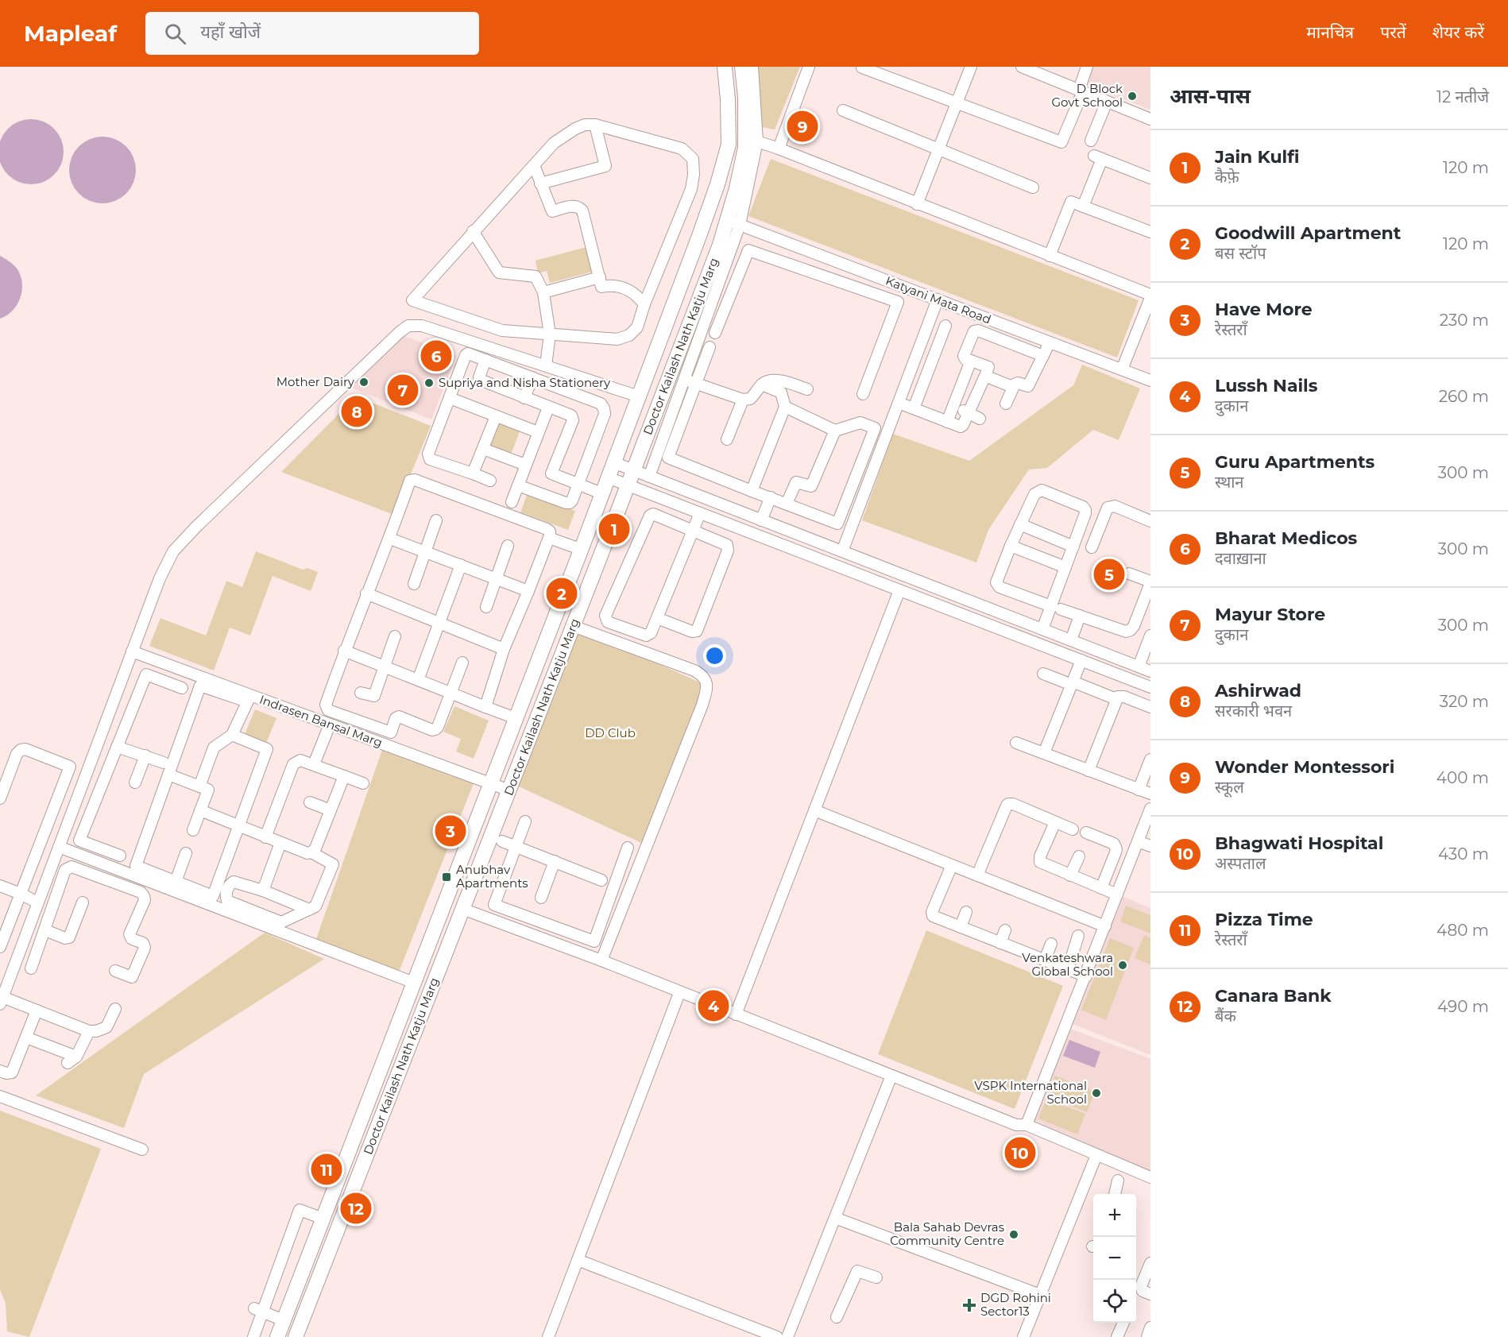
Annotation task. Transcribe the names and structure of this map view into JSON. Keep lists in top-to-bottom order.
{
  "streets": {
    "main road": ["Doctor Kailash Nath Katju Marg"],
    "street": ["Katyani Mata Road", "Indrasen Bansal Marg"]
  },
  "crossings": [
    ["Katyani Mata Road", "Doctor Kailash Nath Katju Marg"],
    ["Doctor Kailash Nath Katju Marg", "Indrasen Bansal Marg"]
  ],
  "parks": ["DD Club"],
  "places": {
    "other": [
      "D Block Govt School",
      "Mother Dairy",
      "Supriya and Nisha Stationery",
      "Venkateshwara Global School",
      "VSPK International School",
      "Bala Sahab Devras Community Centre"
    ],
    "transit": ["Anubhav Apartments"],
    "health": ["DGD Rohini Sector13"]
  },
  "page": {
    "header": "Mapleaf",
    "search": "यहाँ खोजें",
    "nav": ["मानचित्र", "परतें", "शेयर करें"],
    "heading": ["आस-पास", "12 नतीजे"],
    "pins": [
      "9",
      "6",
      "7",
      "8",
      "1",
      "5",
      "2",
      "3",
      "4",
      "10",
      "11",
      "12"
    ],
    "list": [
      {
        "mark": "1",
        "name": "Jain Kulfi",
        "note": "कैफ़े",
        "value": "120 m"
      },
      {
        "mark": "2",
        "name": "Goodwill Apartment",
        "note": "बस स्टॉप",
        "value": "120 m"
      },
      {
        "mark": "3",
        "name": "Have More",
        "note": "रेस्तराँ",
        "value": "230 m"
      },
      {
        "mark": "4",
        "name": "Lussh Nails",
        "note": "दुकान",
        "value": "260 m"
      },
      {
        "mark": "5",
        "name": "Guru Apartments",
        "note": "स्थान",
        "value": "300 m"
      },
      {
        "mark": "6",
        "name": "Bharat Medicos",
        "note": "दवाख़ाना",
        "value": "300 m"
      },
      {
        "mark": "7",
        "name": "Mayur Store",
        "note": "दुकान",
        "value": "300 m"
      },
      {
        "mark": "8",
        "name": "Ashirwad",
        "note": "सरकारी भवन",
        "value": "320 m"
      },
      {
        "mark": "9",
        "name": "Wonder Montessori",
        "note": "स्कूल",
        "value": "400 m"
      },
      {
        "mark": "10",
        "name": "Bhagwati Hospital",
        "note": "अस्पताल",
        "value": "430 m"
      },
      {
        "mark": "11",
        "name": "Pizza Time",
        "note": "रेस्तराँ",
        "value": "480 m"
      },
      {
        "mark": "12",
        "name": "Canara Bank",
        "note": "बैंक",
        "value": "490 m"
      }
    ],
    "map_buttons": ["+", "−"]
  }
}
